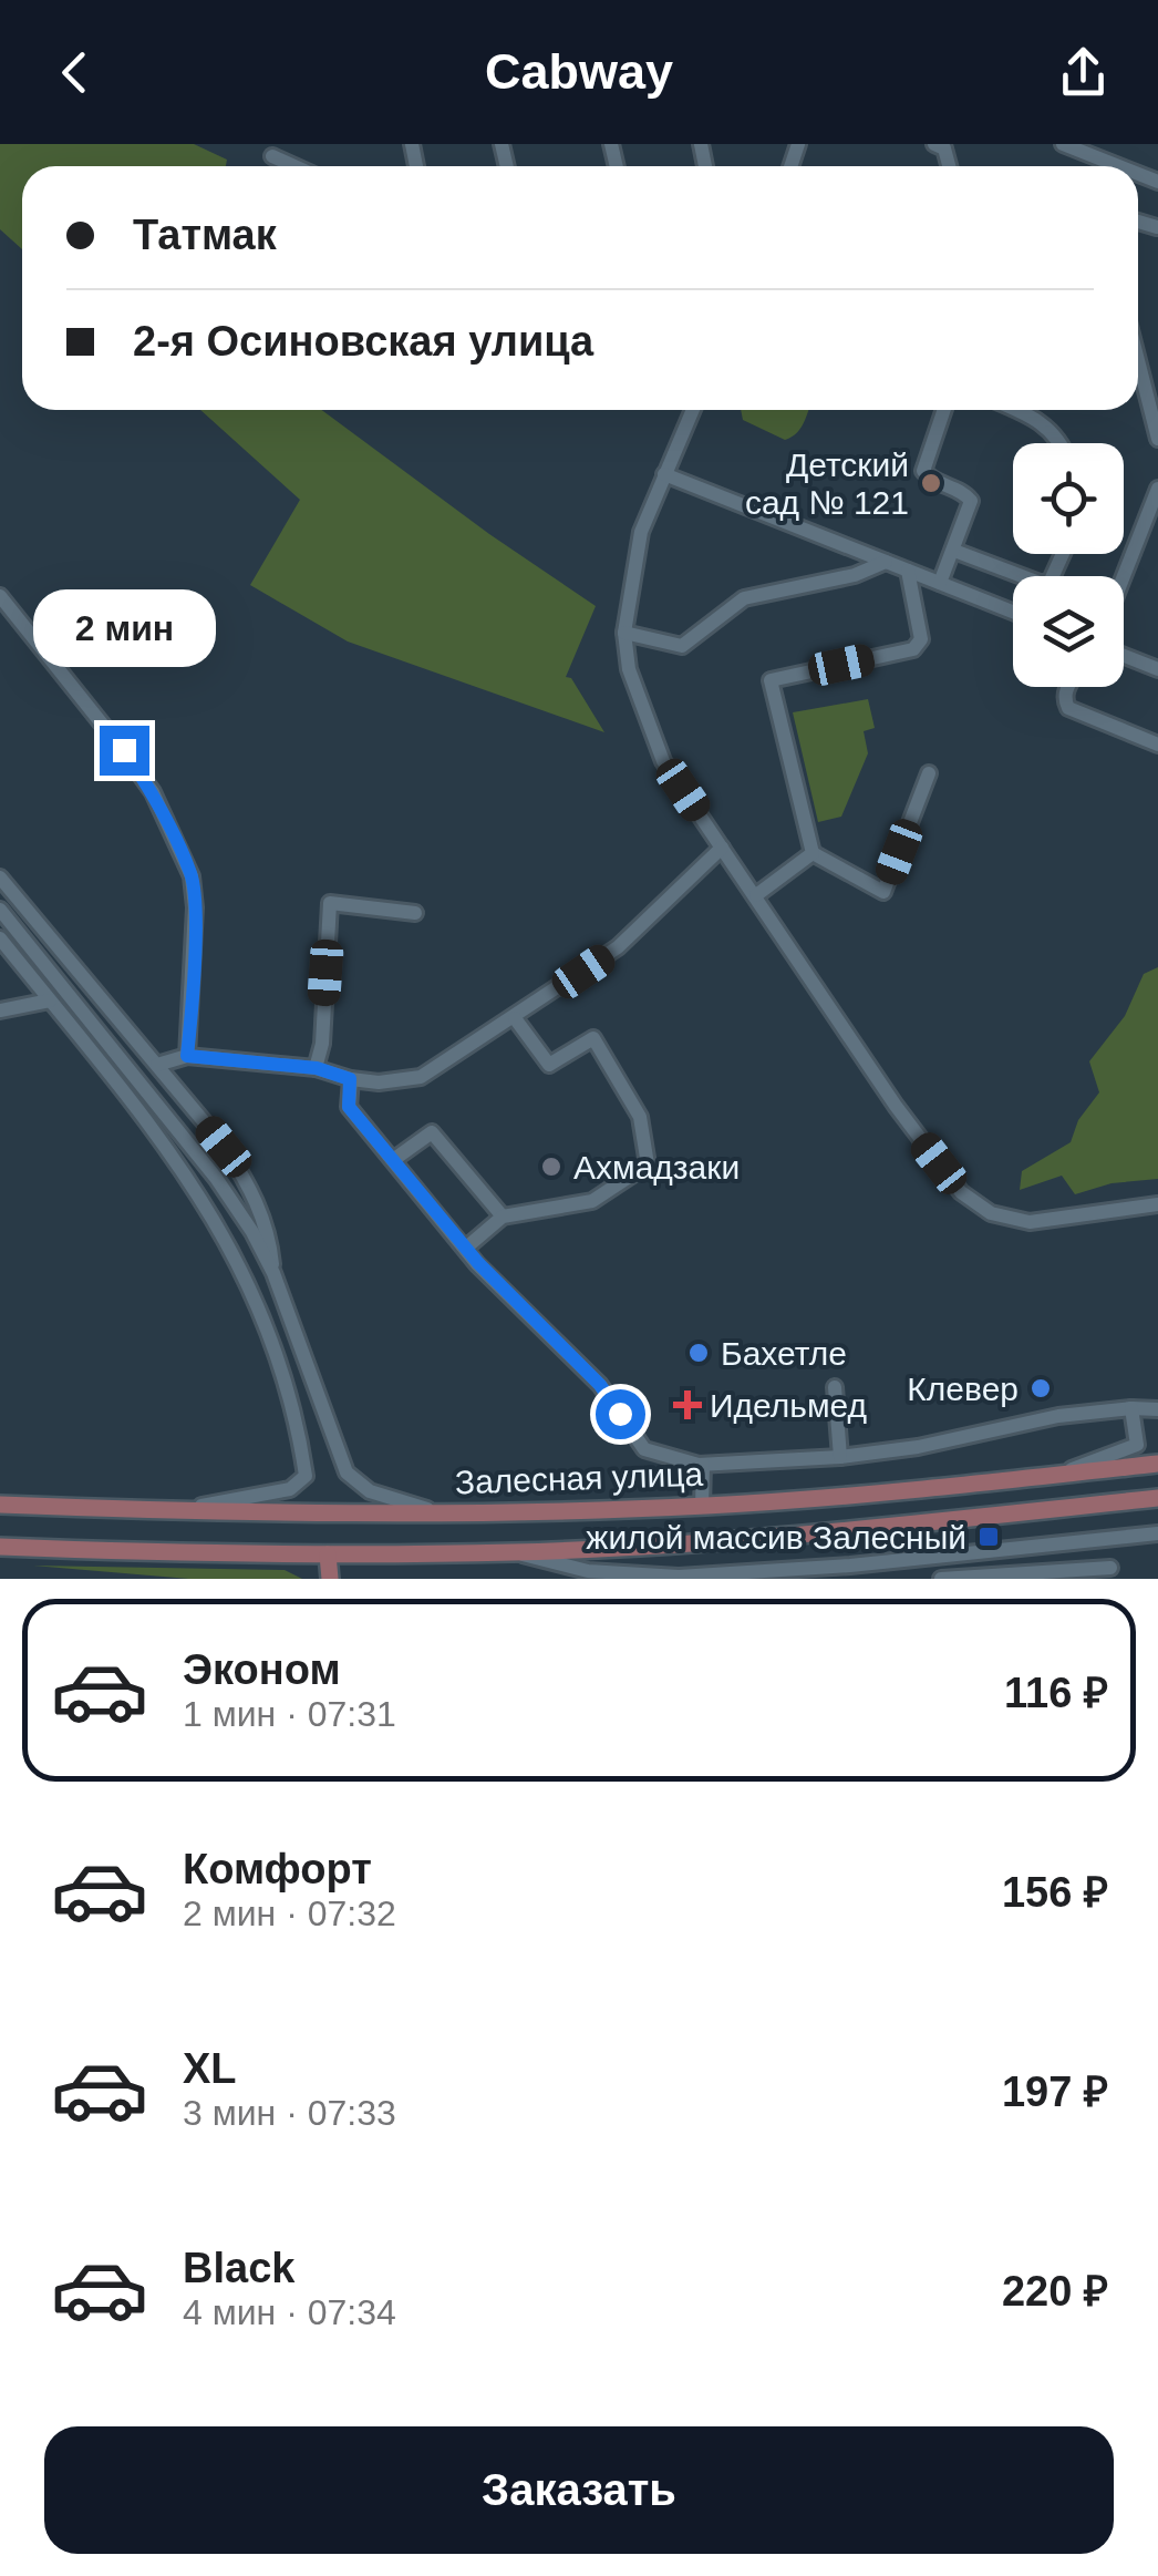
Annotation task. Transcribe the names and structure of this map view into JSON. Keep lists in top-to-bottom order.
{
  "streets": {
    "main road": ["Залесная улица"]
  },
  "places": {
    "other": [
      "Детский сад № 121",
      "Ахмадзаки",
      "Бахетле",
      "Клевер"
    ],
    "health": ["Идельмед"],
    "transit": ["жилой массив Залесный"]
  },
  "page": {
    "header": "Cabway",
    "banner": ["Татмак", "2-я Осиновская улица"],
    "bubble": "2 мин",
    "list": [
      {
        "name": "Эконом",
        "note": "1 мин · 07:31",
        "value": "116 ₽"
      },
      {
        "name": "Комфорт",
        "note": "2 мин · 07:32",
        "value": "156 ₽"
      },
      {
        "name": "XL",
        "note": "3 мин · 07:33",
        "value": "197 ₽"
      },
      {
        "name": "Black",
        "note": "4 мин · 07:34",
        "value": "220 ₽"
      }
    ],
    "buttons": "Заказать"
  }
}
